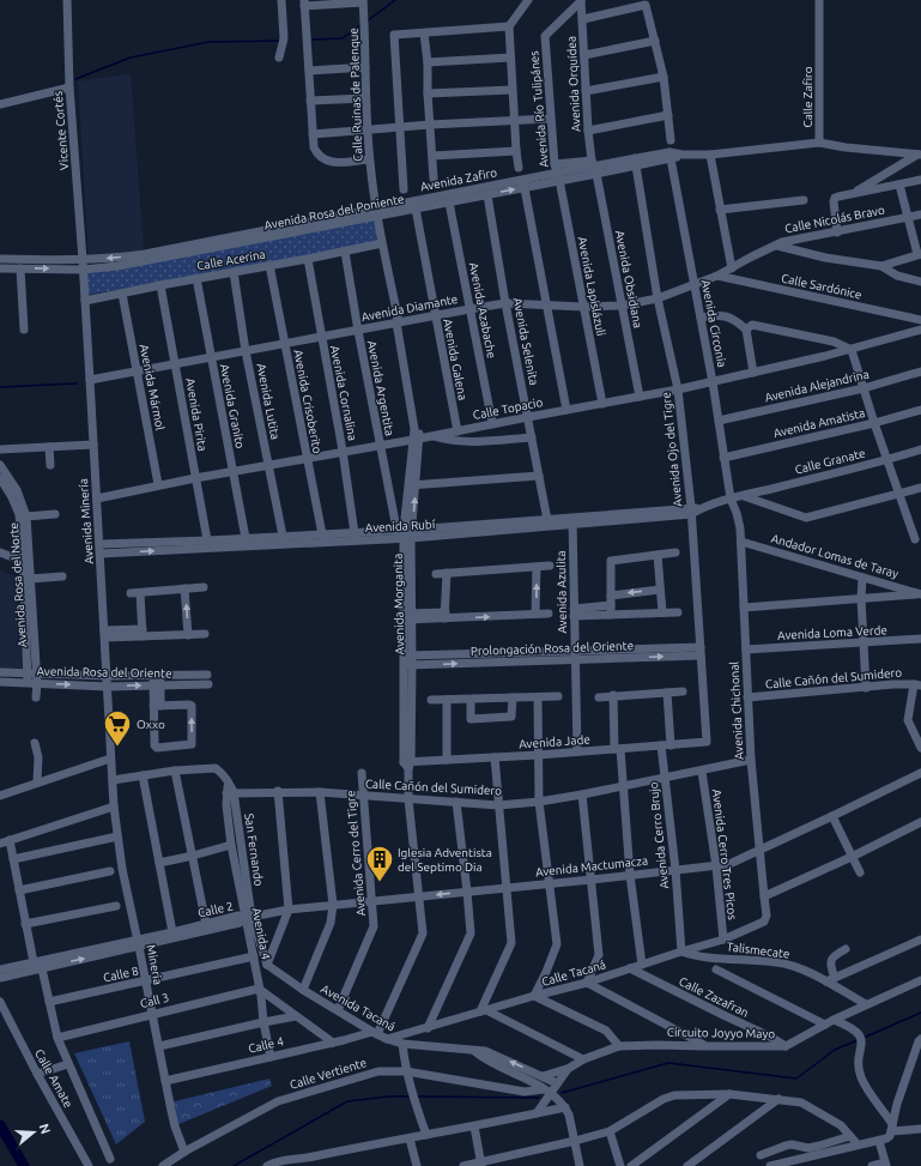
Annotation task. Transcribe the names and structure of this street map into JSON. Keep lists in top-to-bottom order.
{
  "streets": {
    "street": [
      "Avenida Orquídea",
      "Calle Ruinas de Palenque",
      "Calle Zafiro",
      "Avenida Río Tulipánes",
      "Vicente Cortés",
      "Avenida Zafiro",
      "Avenida Rosa del Poniente",
      "Calle Nicolás Bravo",
      "Calle Acerina",
      "Avenida Obsidiana",
      "Avenida Lapislázuli",
      "Calle Sardónice",
      "Avenida Diamante",
      "Avenida Azabache",
      "Avenida Circonia",
      "Avenida Selenita",
      "Avenida Galena",
      "Avenida Alejandrina",
      "Avenida Mármol",
      "Avenida Argentita",
      "Avenida Cornalina",
      "Avenida Lutita",
      "Avenida Crisoberito",
      "Avenida Granito",
      "Calle Topacio",
      "Avenida Pirita",
      "Avenida Amatista",
      "Avenida Ojo del Tigre",
      "Calle Granate",
      "Avenida Minería",
      "Avenida Rubí",
      "Andador Lomas de Taray",
      "Avenida Rosa del Norte",
      "Avenida Azulita",
      "Avenida Morganita",
      "Avenida Loma Verde",
      "Prolongación Rosa del Oriente",
      "Avenida Rosa del Oriente",
      "Calle Cañón del Sumidero",
      "Avenida Chichonal",
      "Avenida Jade",
      "Avenida Cerro Brujo",
      "San Fernando",
      "Avenida Cerro del Tigre",
      "Avenida Cerro Tres Picos",
      "Avenida Mactumacza",
      "Calle 2",
      "Avenida 4",
      "Talismecate",
      "Mineria",
      "Calle Tacaná",
      "Calle 8",
      "Calle Zazafran",
      "Call 3",
      "Avenida Tacaná",
      "Circuito Joyyo Mayo",
      "Calle 4",
      "Calle Vertiente",
      "Calle Amate"
    ]
  },
  "crossings": [
    ["Avenida Orquídea", "Avenida Río Tulipánes"],
    ["Avenida Orquídea", "Avenida Zafiro"],
    ["Avenida Orquídea", "Avenida Obsidiana"],
    ["Calle Ruinas de Palenque", "Avenida Zafiro"],
    ["Calle Ruinas de Palenque", "Avenida Rosa del Poniente"],
    ["Calle Ruinas de Palenque", "Calle Acerina"],
    ["Calle Ruinas de Palenque", "Avenida Diamante"],
    ["Calle Ruinas de Palenque", "Avenida Morganita"],
    ["Calle Zafiro", "Avenida Zafiro"],
    ["Calle Zafiro", "Avenida Circonia"],
    ["Avenida Río Tulipánes", "Avenida Zafiro"],
    ["Avenida Río Tulipánes", "Avenida Lapislázuli"],
    ["Vicente Cortés", "Avenida Zafiro"],
    ["Vicente Cortés", "Avenida Minería"],
    ["Avenida Zafiro", "Avenida Rosa del Poniente"],
    ["Avenida Zafiro", "Avenida Obsidiana"],
    ["Avenida Zafiro", "Avenida Lapislázuli"],
    ["Avenida Zafiro", "Avenida Circonia"],
    ["Avenida Zafiro", "Avenida Ojo del Tigre"],
    ["Avenida Zafiro", "Avenida Minería"],
    ["Avenida Rosa del Poniente", "Avenida Azabache"],
    ["Avenida Rosa del Poniente", "Avenida Selenita"],
    ["Avenida Rosa del Poniente", "Avenida Galena"],
    ["Calle Nicolás Bravo", "Avenida Diamante"],
    ["Calle Acerina", "Avenida Mármol"],
    ["Calle Acerina", "Avenida Argentita"],
    ["Calle Acerina", "Avenida Cornalina"],
    ["Calle Acerina", "Avenida Lutita"],
    ["Calle Acerina", "Avenida Crisoberito"],
    ["Calle Acerina", "Avenida Granito"],
    ["Calle Acerina", "Avenida Pirita"],
    ["Calle Acerina", "Avenida Minería"],
    ["Avenida Obsidiana", "Avenida Diamante"],
    ["Avenida Obsidiana", "Calle Topacio"],
    ["Avenida Lapislázuli", "Avenida Diamante"],
    ["Avenida Lapislázuli", "Calle Topacio"],
    ["Calle Sardónice", "Avenida Diamante"],
    ["Avenida Diamante", "Avenida Azabache"],
    ["Avenida Diamante", "Avenida Circonia"],
    ["Avenida Diamante", "Avenida Selenita"],
    ["Avenida Diamante", "Avenida Galena"],
    ["Avenida Diamante", "Avenida Mármol"],
    ["Avenida Diamante", "Avenida Argentita"],
    ["Avenida Diamante", "Avenida Cornalina"],
    ["Avenida Diamante", "Avenida Lutita"],
    ["Avenida Diamante", "Avenida Crisoberito"],
    ["Avenida Diamante", "Avenida Granito"],
    ["Avenida Diamante", "Avenida Pirita"],
    ["Avenida Diamante", "Avenida Ojo del Tigre"],
    ["Avenida Diamante", "Avenida Minería"],
    ["Avenida Diamante", "Avenida Morganita"],
    ["Avenida Azabache", "Calle Topacio"],
    ["Avenida Circonia", "Avenida Alejandrina"],
    ["Avenida Circonia", "Calle Topacio"],
    ["Avenida Circonia", "Avenida Amatista"],
    ["Avenida Circonia", "Avenida Rubí"],
    ["Avenida Circonia", "Avenida Chichonal"],
    ["Avenida Selenita", "Calle Topacio"],
    ["Avenida Selenita", "Avenida Rubí"],
    ["Avenida Galena", "Calle Topacio"],
    ["Avenida Mármol", "Calle Topacio"],
    ["Avenida Argentita", "Calle Topacio"],
    ["Avenida Argentita", "Avenida Rubí"],
    ["Avenida Argentita", "Avenida Morganita"],
    ["Avenida Cornalina", "Calle Topacio"],
    ["Avenida Cornalina", "Avenida Rubí"],
    ["Avenida Lutita", "Calle Topacio"],
    ["Avenida Lutita", "Avenida Rubí"],
    ["Avenida Crisoberito", "Calle Topacio"],
    ["Avenida Crisoberito", "Avenida Rubí"],
    ["Avenida Granito", "Calle Topacio"],
    ["Avenida Granito", "Avenida Rubí"],
    ["Calle Topacio", "Avenida Pirita"],
    ["Calle Topacio", "Avenida Ojo del Tigre"],
    ["Calle Topacio", "Avenida Minería"],
    ["Calle Topacio", "Avenida Morganita"],
    ["Avenida Pirita", "Avenida Rubí"],
    ["Avenida Ojo del Tigre", "Avenida Rubí"],
    ["Avenida Ojo del Tigre", "Prolongación Rosa del Oriente"],
    ["Avenida Ojo del Tigre", "Avenida Jade"],
    ["Calle Granate", "Avenida Rubí"],
    ["Avenida Minería", "Avenida Rubí"],
    ["Avenida Minería", "Avenida Rosa del Oriente"],
    ["Avenida Minería", "Mineria"],
    ["Avenida Rubí", "Avenida Azulita"],
    ["Avenida Rubí", "Avenida Morganita"],
    ["Avenida Rubí", "Avenida Chichonal"],
    ["Andador Lomas de Taray", "Avenida Chichonal"],
    ["Avenida Rosa del Norte", "Avenida Rosa del Oriente"],
    ["Avenida Azulita", "Prolongación Rosa del Oriente"],
    ["Avenida Azulita", "Avenida Jade"],
    ["Avenida Morganita", "Prolongación Rosa del Oriente"],
    ["Avenida Morganita", "Calle Cañón del Sumidero"],
    ["Avenida Morganita", "Avenida Jade"],
    ["Avenida Morganita", "Avenida Mactumacza"],
    ["Avenida Morganita", "Avenida Tacaná"],
    ["Avenida Morganita", "Calle 4"],
    ["Avenida Loma Verde", "Avenida Chichonal"],
    ["Calle Cañón del Sumidero", "Avenida Chichonal"],
    ["Calle Cañón del Sumidero", "Avenida Cerro Brujo"],
    ["Calle Cañón del Sumidero", "San Fernando"],
    ["Calle Cañón del Sumidero", "Avenida Cerro del Tigre"],
    ["Calle Cañón del Sumidero", "Avenida Cerro Tres Picos"],
    ["Calle Cañón del Sumidero", "Avenida 4"],
    ["Avenida Chichonal", "Avenida Mactumacza"],
    ["Avenida Chichonal", "Calle Tacaná"],
    ["Avenida Jade", "Avenida Cerro Brujo"],
    ["Avenida Cerro Brujo", "Avenida Mactumacza"],
    ["Avenida Cerro Brujo", "Talismecate"],
    ["Avenida Cerro Brujo", "Calle Tacaná"],
    ["San Fernando", "Avenida Mactumacza"],
    ["San Fernando", "Calle 2"],
    ["San Fernando", "Avenida 4"],
    ["San Fernando", "Avenida Tacaná"],
    ["Avenida Cerro del Tigre", "Avenida Mactumacza"],
    ["Avenida Cerro del Tigre", "Avenida Tacaná"],
    ["Avenida Cerro Tres Picos", "Avenida Mactumacza"],
    ["Avenida Cerro Tres Picos", "Calle Tacaná"],
    ["Avenida Mactumacza", "Calle 2"],
    ["Avenida Mactumacza", "Avenida 4"],
    ["Calle 2", "Avenida 4"],
    ["Calle 2", "Mineria"],
    ["Avenida 4", "Calle 8"],
    ["Avenida 4", "Call 3"],
    ["Avenida 4", "Calle 4"],
    ["Talismecate", "Calle Tacaná"],
    ["Talismecate", "Circuito Joyyo Mayo"],
    ["Mineria", "Calle 8"],
    ["Mineria", "Call 3"],
    ["Mineria", "Calle 4"],
    ["Mineria", "Calle Vertiente"],
    ["Calle Tacaná", "Calle Zazafran"],
    ["Calle Tacaná", "Avenida Tacaná"],
    ["Calle Zazafran", "Circuito Joyyo Mayo"],
    ["Avenida Tacaná", "Circuito Joyyo Mayo"],
    ["Avenida Tacaná", "Calle 4"],
    ["Avenida Tacaná", "Calle Vertiente"],
    ["Circuito Joyyo Mayo", "Calle Vertiente"]
  ],
  "places": {
    "supermarket": ["Oxxo"],
    "building": ["Iglesia Adventista del Septimo Dia"]
  },
  "north": "right"
}
